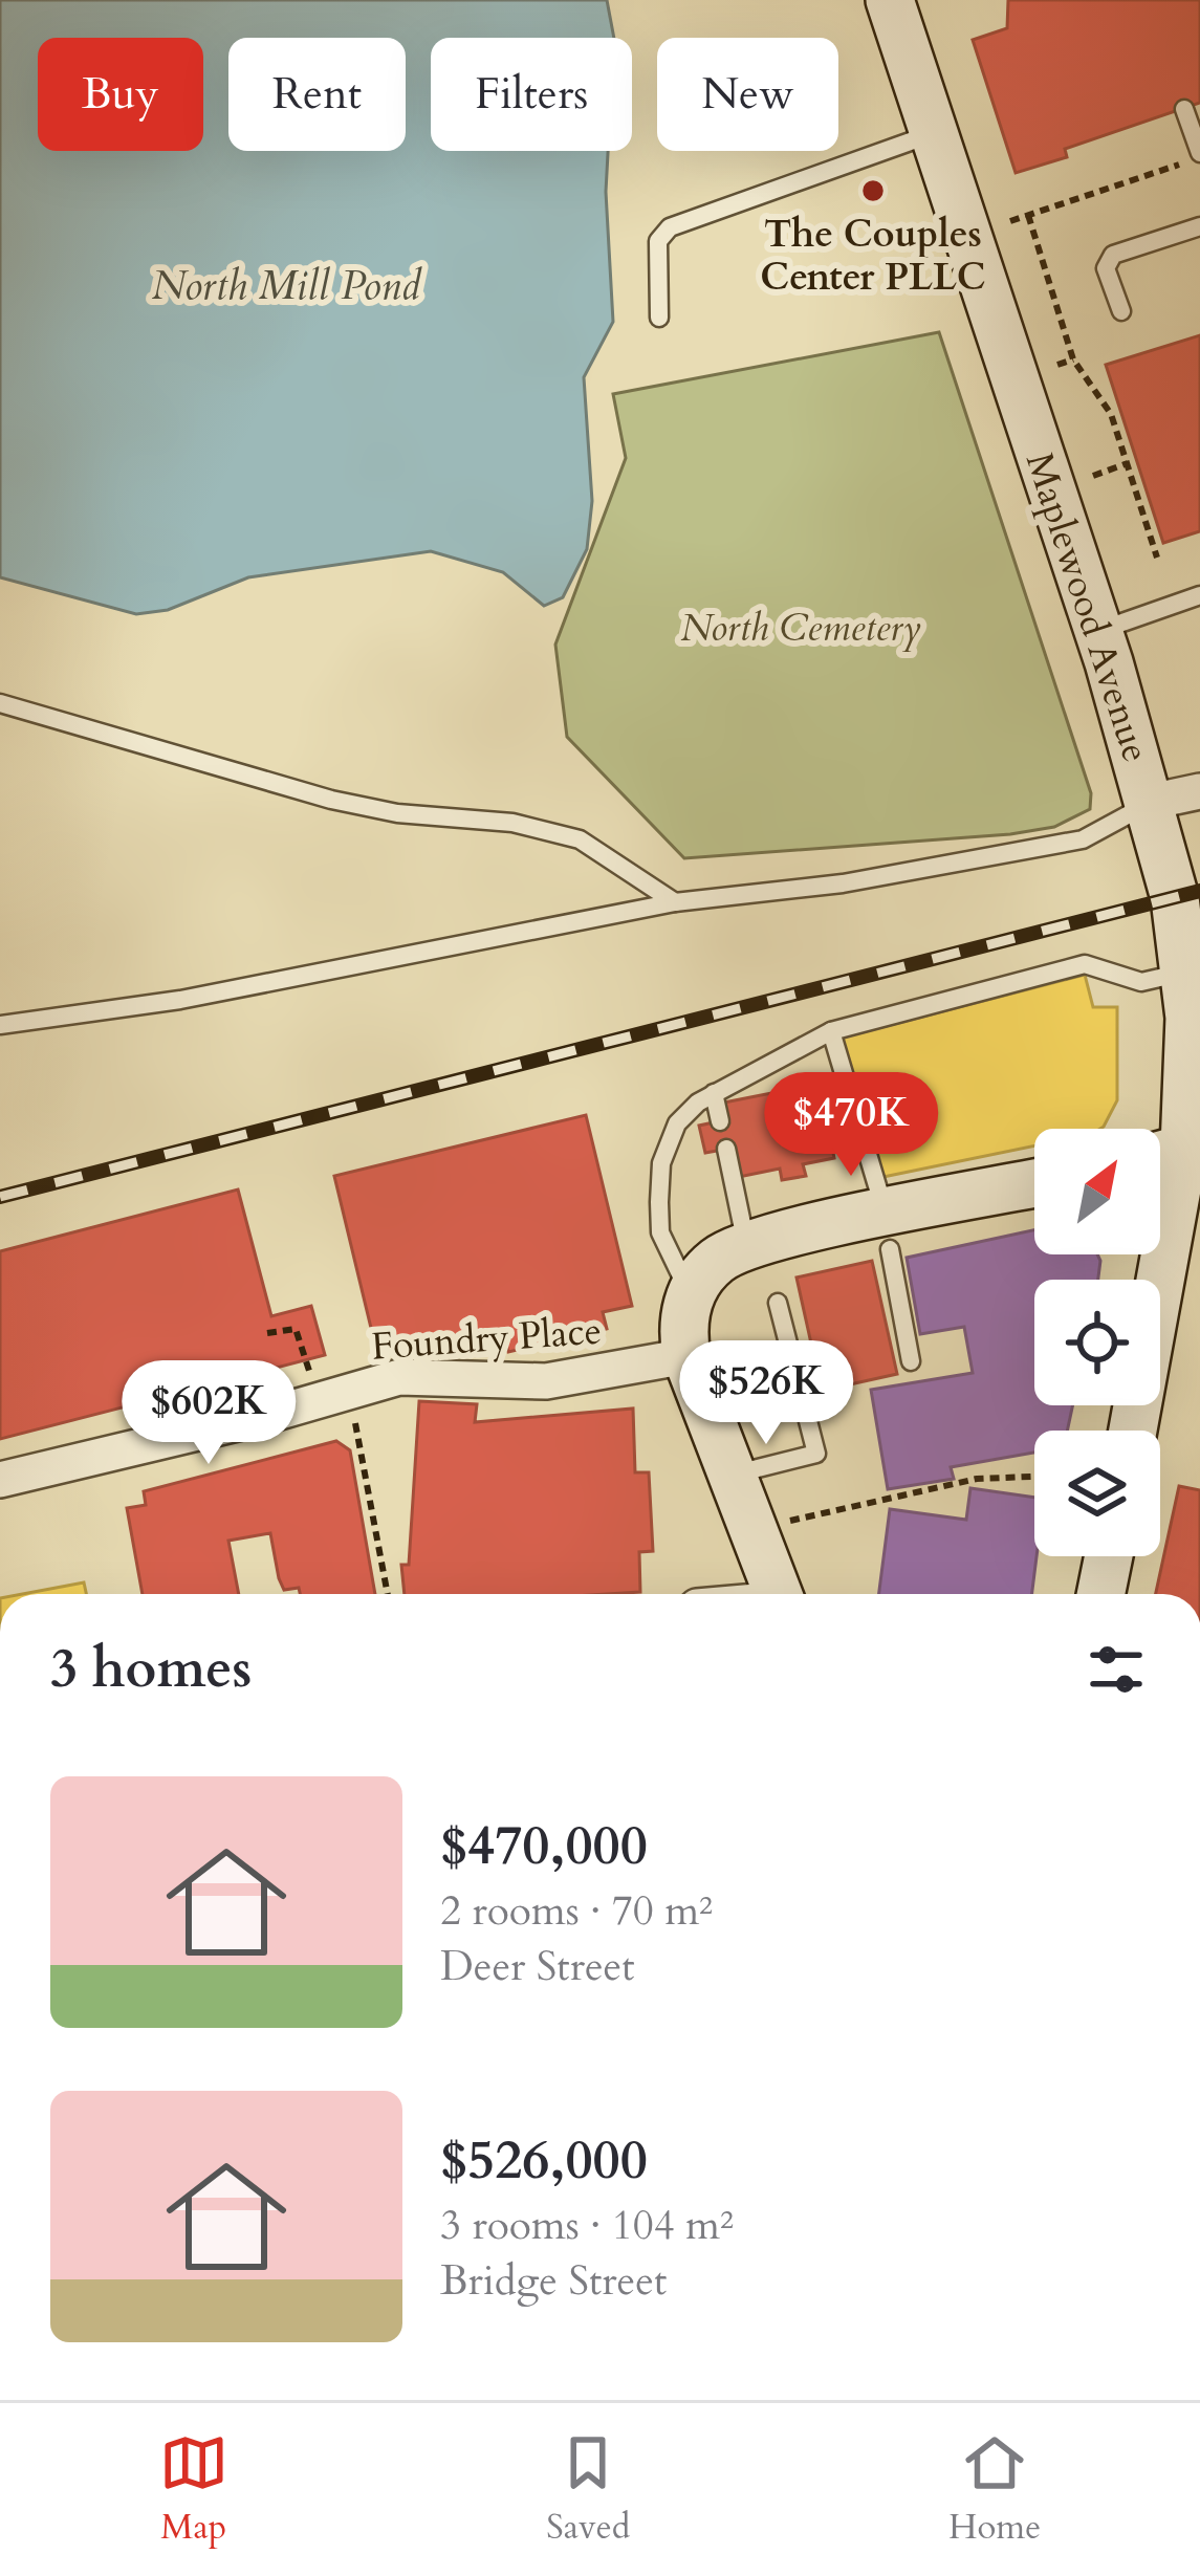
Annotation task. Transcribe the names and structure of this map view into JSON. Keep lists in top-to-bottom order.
{
  "streets": {
    "street": ["Maplewood Avenue", "Foundry Place"]
  },
  "water": ["North Mill Pond"],
  "parks": ["North Cemetery"],
  "places": ["The Couples Center PLLC"],
  "north": "top right",
  "page": {
    "chip": [
      "Buy",
      "Rent",
      "Filters",
      "New"
    ],
    "price": ["$470K", "$526K", "$602K"],
    "heading": "3 homes",
    "list": [
      {
        "name": "$470,000",
        "note": "2 rooms · 70 m² · Deer Street"
      },
      {
        "name": "$526,000",
        "note": "3 rooms · 104 m² · Bridge Street"
      }
    ],
    "tabs": ["Map", "Saved", "Home"]
  }
}
